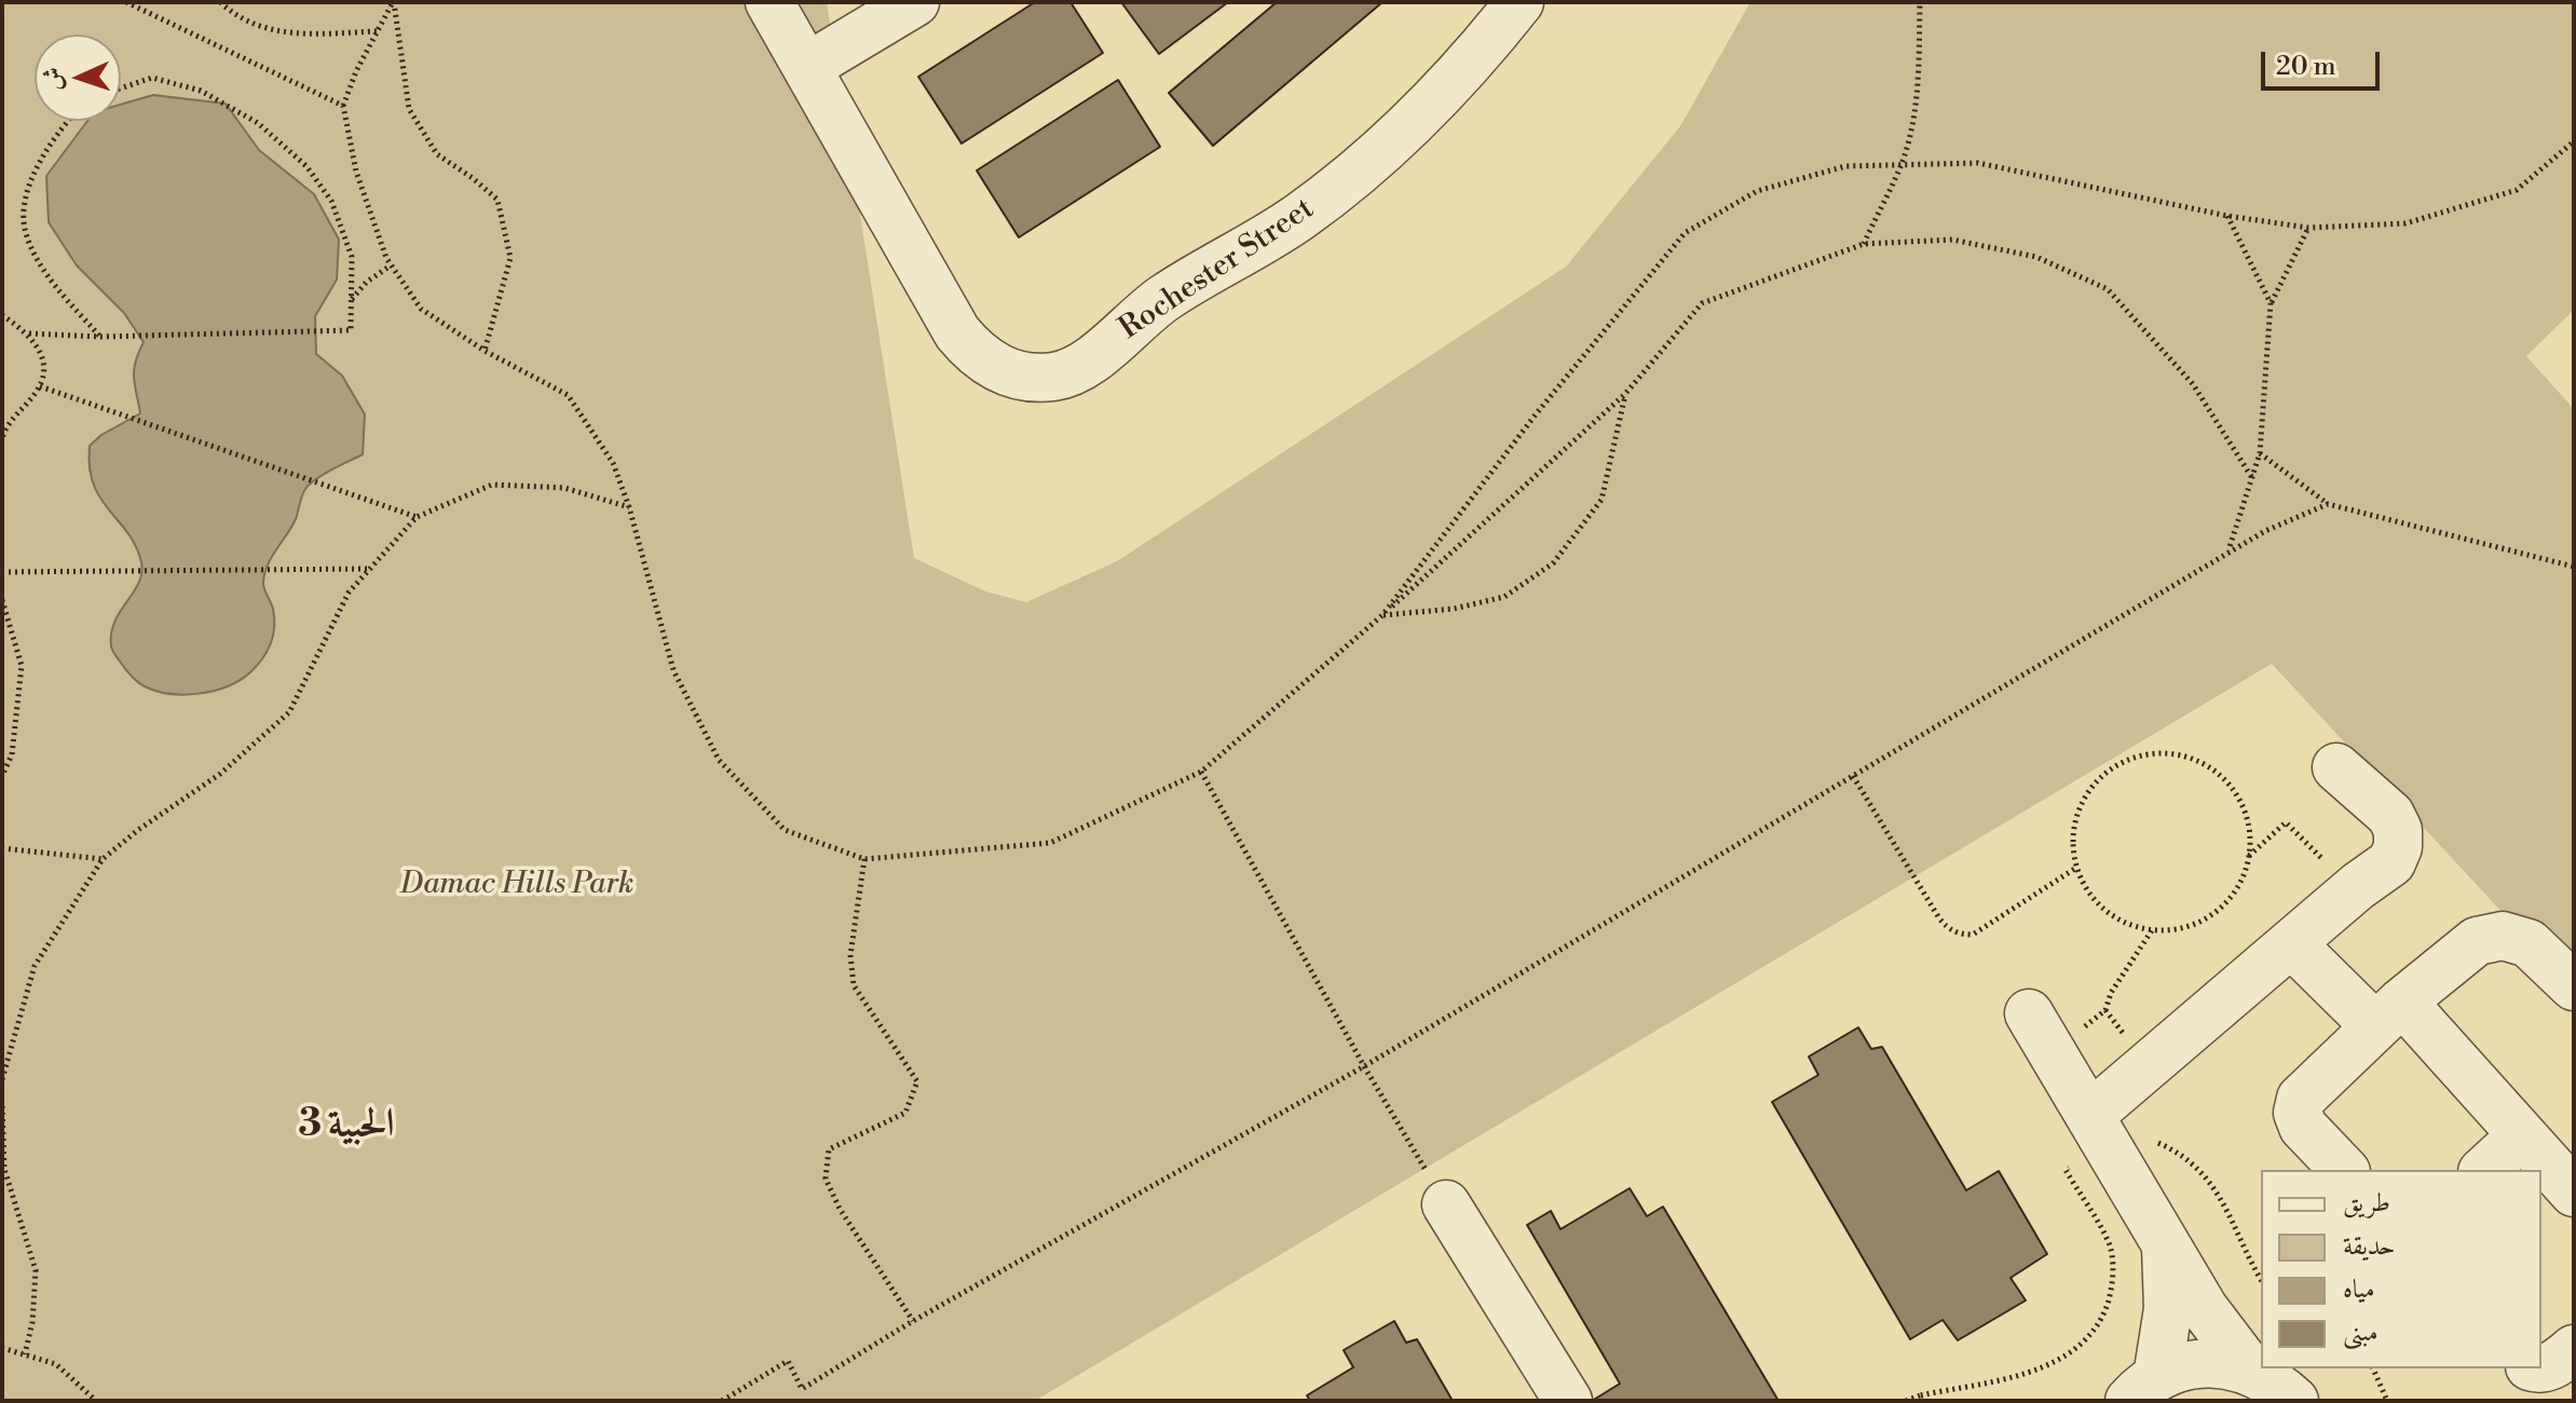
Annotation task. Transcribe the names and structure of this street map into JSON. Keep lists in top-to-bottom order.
{
  "streets": {
    "street": ["Rochester Street"]
  },
  "districts": ["الحبية 3"],
  "parks": ["Damac Hills Park"],
  "legend": [
    "طريق",
    "حديقة",
    "مياه",
    "مبنى"
  ],
  "scale_bar": "20 m",
  "north": "left"
}
